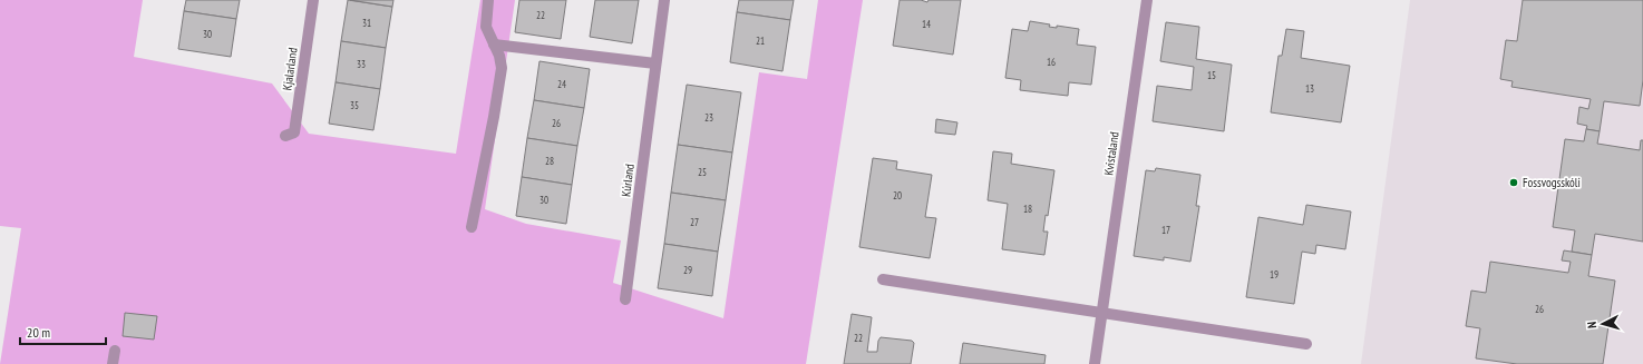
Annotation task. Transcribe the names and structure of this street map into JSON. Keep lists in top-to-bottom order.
{
  "streets": {
    "street": ["Kjalarland", "Kvistaland", "Kúrland"]
  },
  "places": ["Fossvogsskóli"],
  "house_numbers": [
    "22",
    "31",
    "14",
    "30",
    "21",
    "16",
    "33",
    "15",
    "24",
    "13",
    "35",
    "23",
    "26",
    "28",
    "25",
    "20",
    "30",
    "18",
    "27",
    "17",
    "29",
    "19",
    "26",
    "22"
  ],
  "scale_bar": "20 m",
  "north": "left"
}
